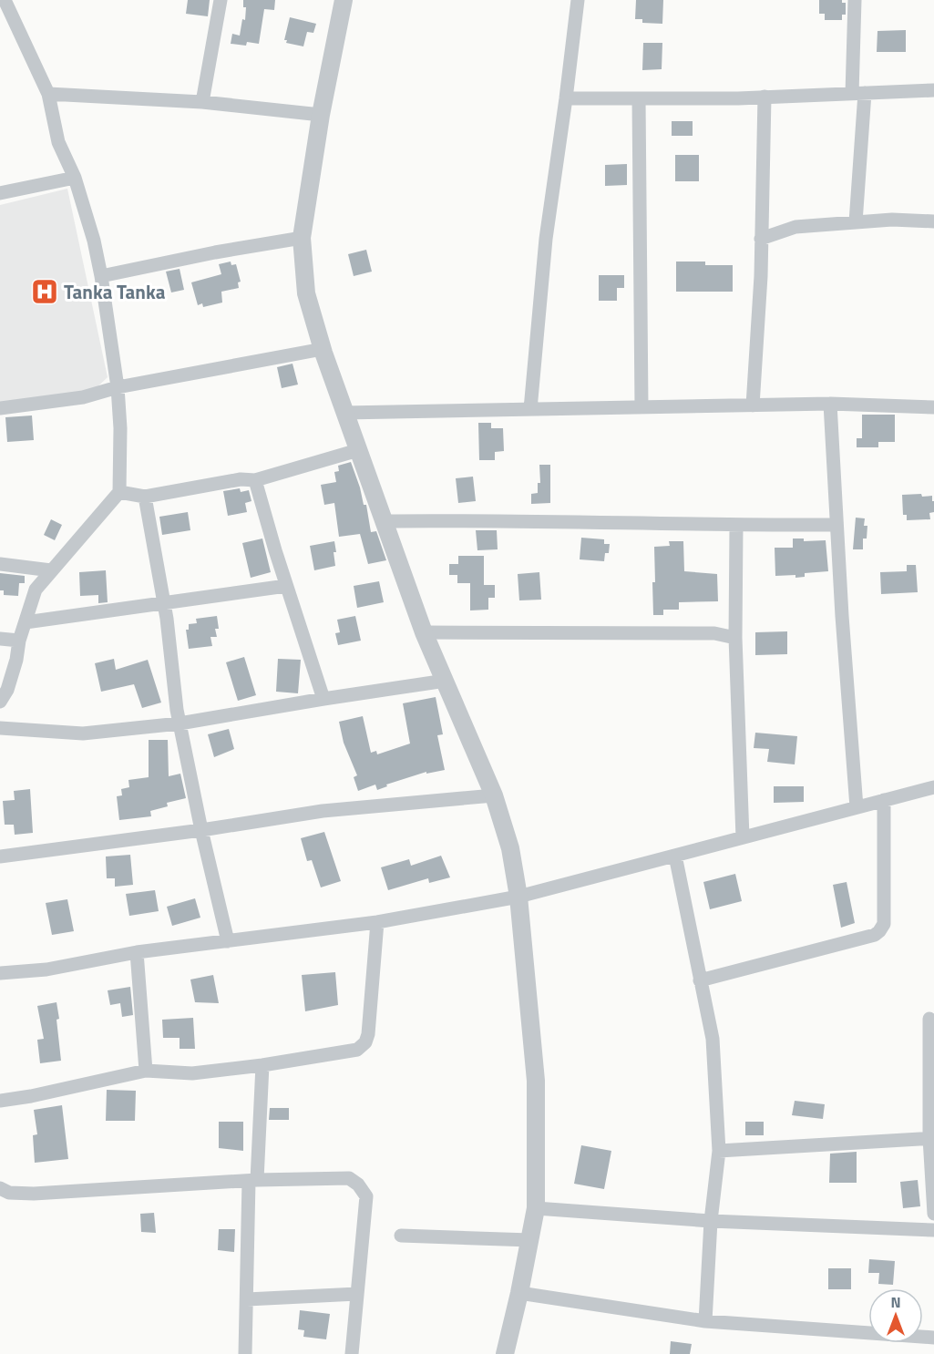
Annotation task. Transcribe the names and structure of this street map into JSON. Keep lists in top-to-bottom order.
{
  "places": {
    "hospital": ["Tanka Tanka"]
  },
  "north": "top"
}
